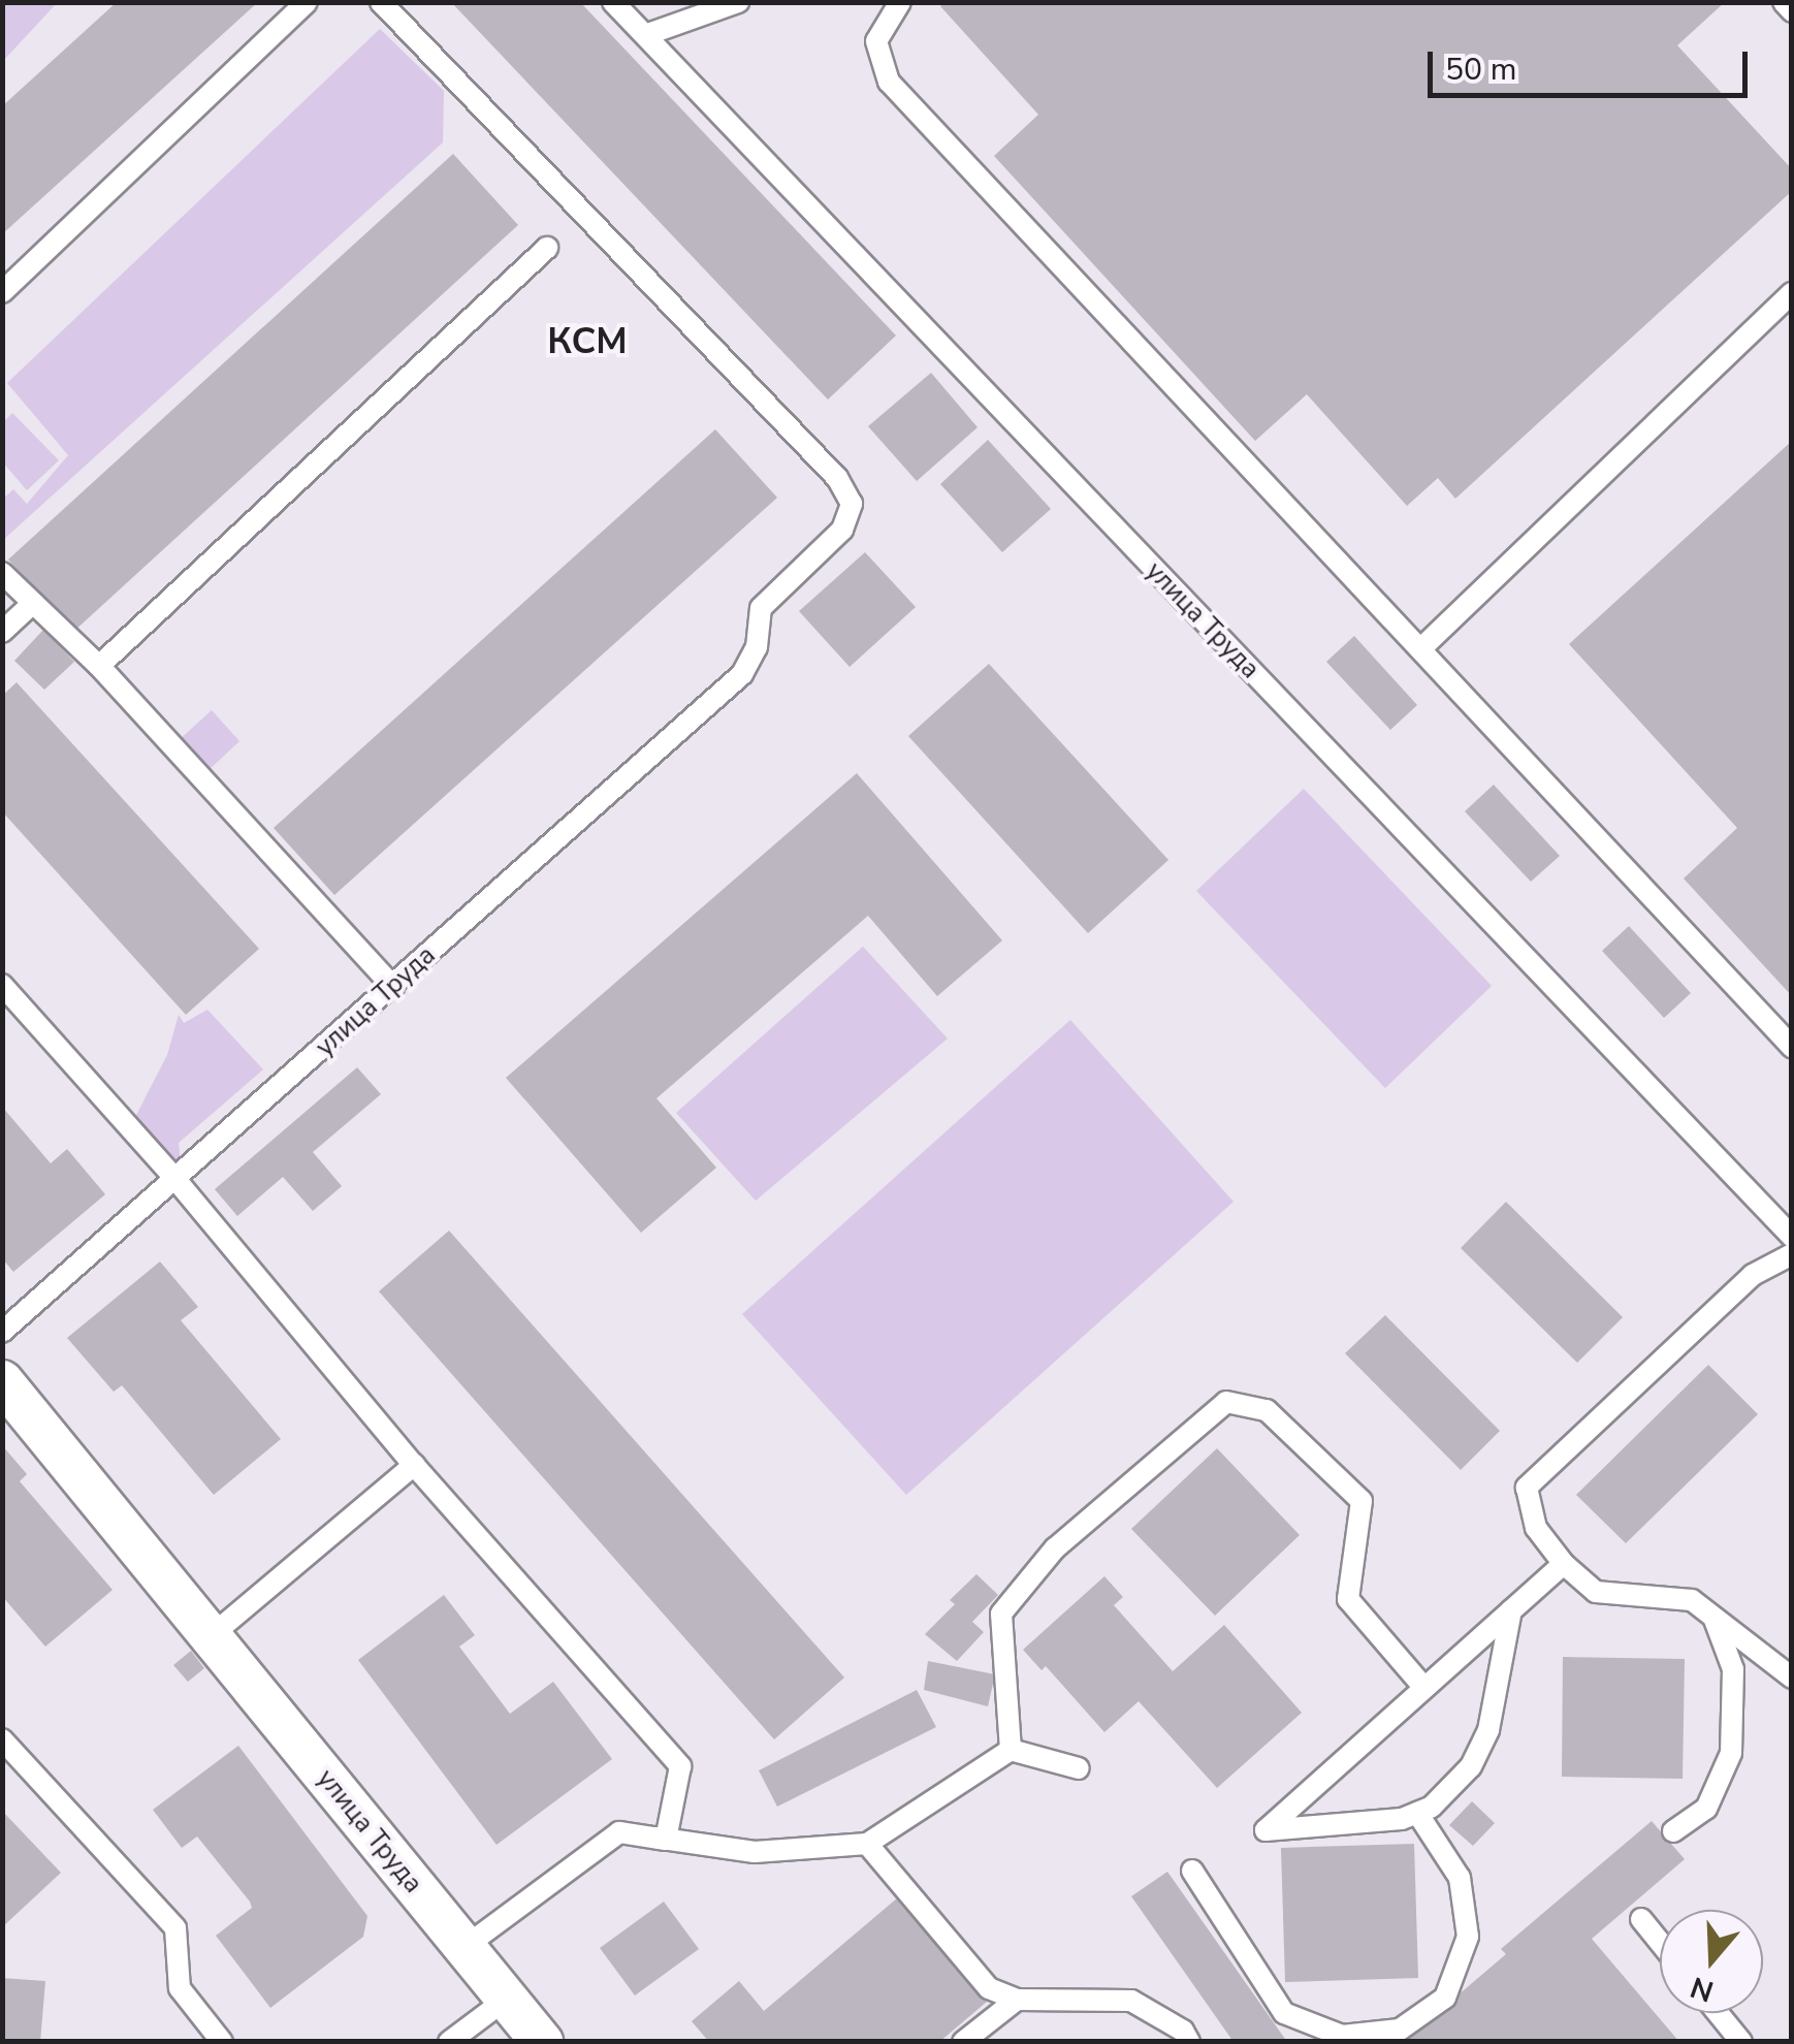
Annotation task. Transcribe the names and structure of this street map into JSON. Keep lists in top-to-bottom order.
{
  "streets": {
    "street": ["улица Труда"]
  },
  "districts": ["КСМ"],
  "scale_bar": "50 m",
  "north": "bottom"
}
